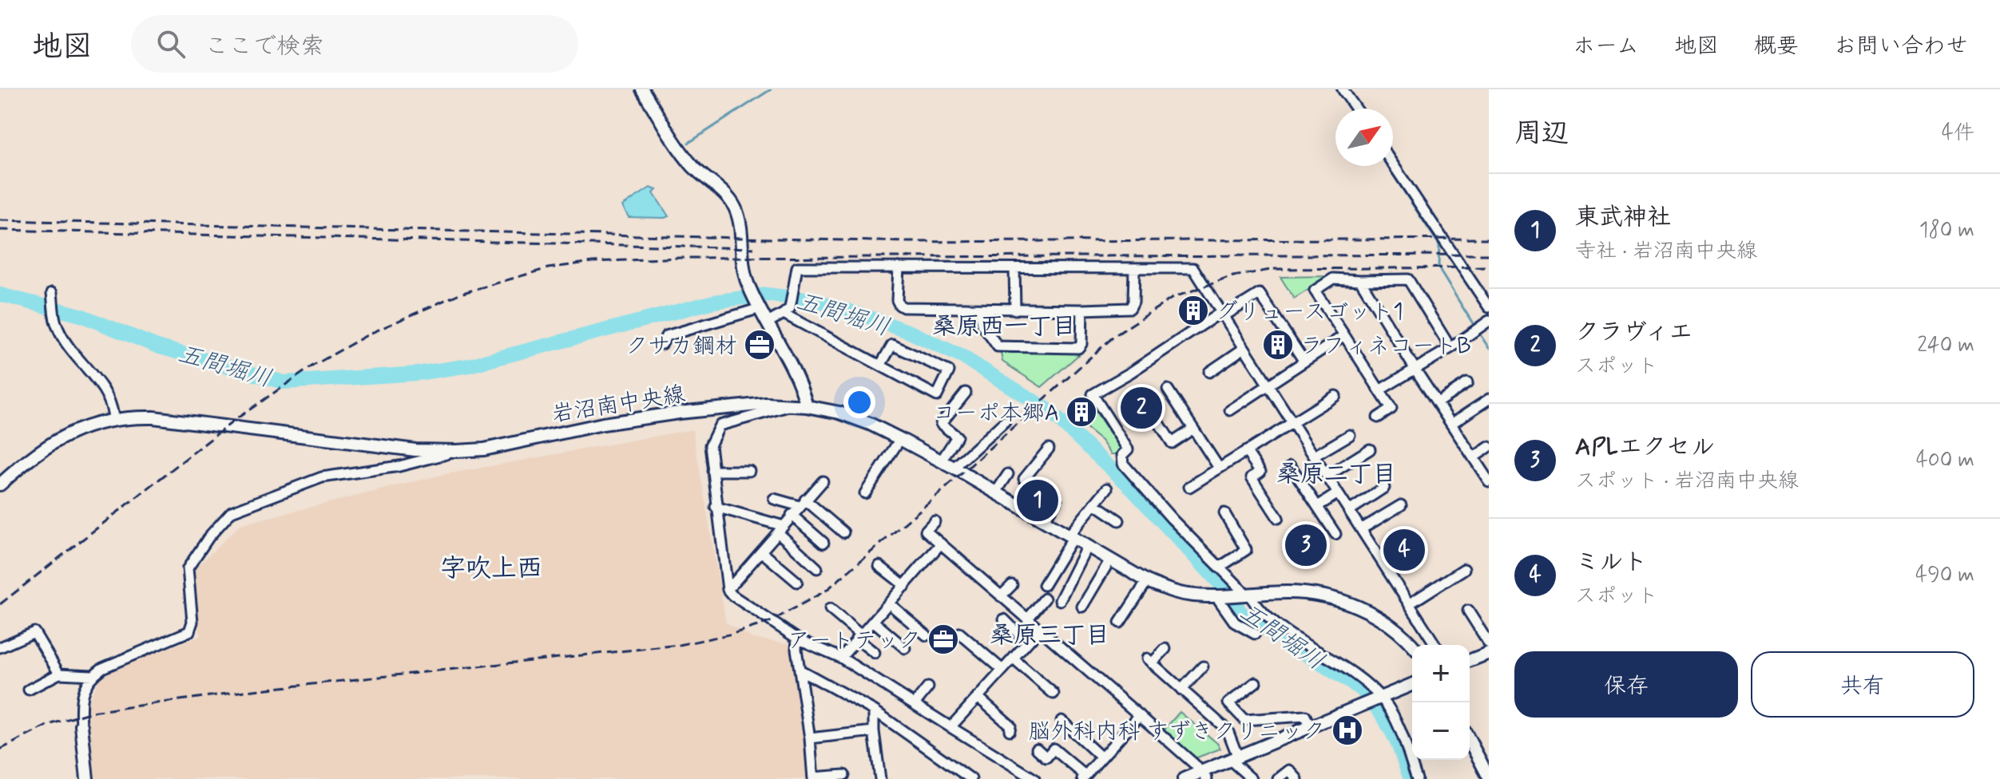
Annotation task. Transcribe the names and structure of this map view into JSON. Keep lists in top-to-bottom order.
{
  "streets": {
    "street": ["岩沼南中央線"]
  },
  "districts": [
    "桑原西一丁目",
    "桑原二丁目",
    "字吹上西",
    "桑原三丁目"
  ],
  "water": ["五間堀川"],
  "places": {
    "building": ["グリュースゴット1", "ラフィネコートB", "コーポ本郷A"],
    "office": ["クサカ鋼材", "アートテック"],
    "hospital": ["脳外科内科 すずきクリニック"]
  },
  "north": "top right",
  "page": {
    "header": "地図",
    "search": "ここで検索",
    "nav": [
      "ホーム",
      "地図",
      "概要",
      "お問い合わせ"
    ],
    "heading": ["周辺", "4件"],
    "list": [
      {
        "mark": "1",
        "name": "東武神社",
        "note": "寺社 · 岩沼南中央線",
        "value": "180 m"
      },
      {
        "mark": "2",
        "name": "クラヴィエ",
        "note": "スポット",
        "value": "240 m"
      },
      {
        "mark": "3",
        "name": "APLエクセル",
        "note": "スポット · 岩沼南中央線",
        "value": "400 m"
      },
      {
        "mark": "4",
        "name": "ミルト",
        "note": "スポット",
        "value": "490 m"
      }
    ],
    "pins": [
      "2",
      "1",
      "3",
      "4"
    ],
    "buttons": ["保存", "共有"],
    "map_buttons": ["+", "−"]
  }
}
